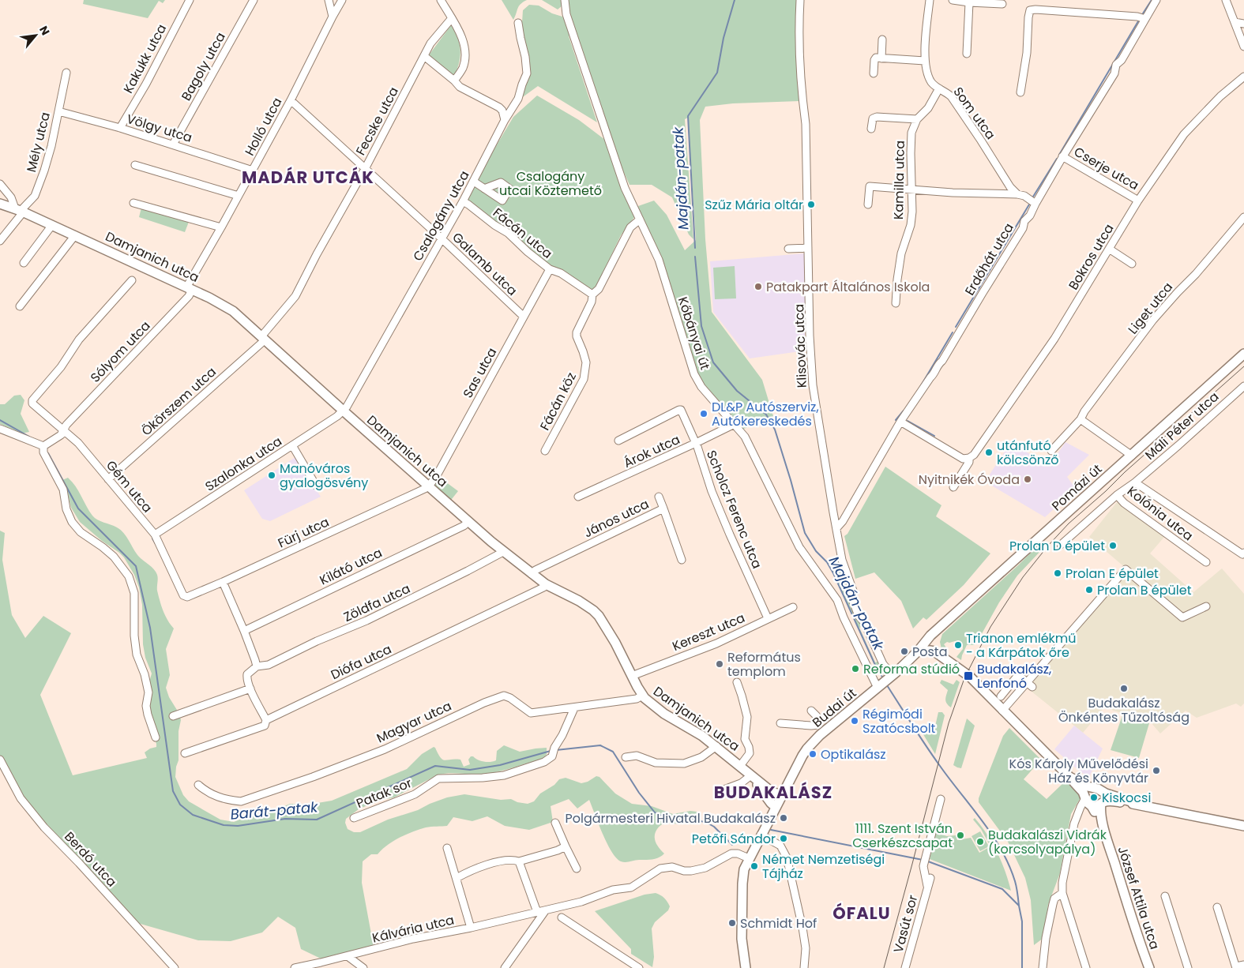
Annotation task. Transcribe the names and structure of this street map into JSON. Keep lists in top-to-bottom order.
{
  "streets": {
    "main road": [
      "Damjanich utca",
      "Pomázi út",
      "Budai út",
      "József Attila utca"
    ],
    "street": [
      "Kakukk utca",
      "Bagoly utca",
      "Som utca",
      "Fecske utca",
      "Holló utca",
      "Völgy utca",
      "Mély utca",
      "Cserje utca",
      "Kamilla utca",
      "Csalogány utca",
      "Fácán utca",
      "Bokros utca",
      "Erdőhát utca",
      "Galamb utca",
      "Liget utca",
      "Kőbányai út",
      "Klisovác utca",
      "Sólyom utca",
      "Sas utca",
      "Ökörszem utca",
      "Fácán köz",
      "Máli Péter utca",
      "Árok utca",
      "Szalonka utca",
      "Gém utca",
      "Scholcz Ferenc utca",
      "Kolónia utca",
      "János utca",
      "Fürj utca",
      "Kilátó utca",
      "Zöldfa utca",
      "Kereszt utca",
      "Diófa utca",
      "Magyar utca",
      "Patak sor",
      "Berdó utca",
      "Vasút sor",
      "Kálvária utca"
    ]
  },
  "crossings": [
    ["Kakukk utca", "Völgy utca"],
    ["Bagoly utca", "Völgy utca"],
    ["Som utca", "Kamilla utca"],
    ["Som utca", "Erdőhát utca"],
    ["Fecske utca", "Damjanich utca"],
    ["Fecske utca", "Galamb utca"],
    ["Fecske utca", "Ökörszem utca"],
    ["Holló utca", "Völgy utca"],
    ["Holló utca", "Damjanich utca"],
    ["Holló utca", "Galamb utca"],
    ["Holló utca", "Sólyom utca"],
    ["Völgy utca", "Mély utca"],
    ["Mély utca", "Damjanich utca"],
    ["Cserje utca", "Bokros utca"],
    ["Cserje utca", "Erdőhát utca"],
    ["Csalogány utca", "Fácán utca"],
    ["Csalogány utca", "Damjanich utca"],
    ["Csalogány utca", "Galamb utca"],
    ["Csalogány utca", "Szalonka utca"],
    ["Fácán utca", "Sas utca"],
    ["Fácán utca", "Fácán köz"],
    ["Damjanich utca", "Sólyom utca"],
    ["Damjanich utca", "Sas utca"],
    ["Damjanich utca", "Ökörszem utca"],
    ["Damjanich utca", "Szalonka utca"],
    ["Damjanich utca", "János utca"],
    ["Damjanich utca", "Fürj utca"],
    ["Damjanich utca", "Kilátó utca"],
    ["Damjanich utca", "Zöldfa utca"],
    ["Damjanich utca", "Kereszt utca"],
    ["Damjanich utca", "Diófa utca"],
    ["Damjanich utca", "Magyar utca"],
    ["Erdőhát utca", "Klisovác utca"],
    ["Galamb utca", "Sas utca"],
    ["Kőbányai út", "Árok utca"],
    ["Kőbányai út", "Budai út"],
    ["Klisovác utca", "Budai út"],
    ["Sólyom utca", "Gém utca"],
    ["Sas utca", "Fürj utca"],
    ["Ökörszem utca", "Gém utca"],
    ["Máli Péter utca", "Kolónia utca"],
    ["Árok utca", "Scholcz Ferenc utca"],
    ["Szalonka utca", "Gém utca"],
    ["Gém utca", "Fürj utca"],
    ["Pomázi út", "Budai út"],
    ["Scholcz Ferenc utca", "Kereszt utca"],
    ["Magyar utca", "Patak sor"]
  ],
  "districts": ["MADÁR UTCÁK", "BUDAKALÁSZ", "ÓFALU"],
  "water": ["Majdán-patak", "Barát-patak"],
  "parks": ["Csalogány utcai Köztemető"],
  "places": {
    "other": [
      "Szűz Mária oltár",
      "Patakpart Általános Iskola",
      "DL&P Autószerviz, Autókereskedés",
      "utánfutó kölcsönző",
      "Manóváros gyalogösvény",
      "Nyitnikék Óvoda",
      "Prolan D épület",
      "Prolan E épület",
      "Prolan B épület",
      "Trianon emlékmű - a Kárpátok őre",
      "Posta",
      "Református templom",
      "Reforma stúdió",
      "Budakalász Önkéntes Tűzoltóság",
      "Régimódi Szatócsbolt",
      "Optikalász",
      "Kós Károly Művelődési Ház és Könyvtár",
      "Kiskocsi",
      "Polgármesteri Hivatal Budakalász",
      "1111. Szent István Cserkészcsapat",
      "Petőfi Sándor",
      "Budakalászi Vidrák (korcsolyapálya)",
      "Német Nemzetiségi Tájház",
      "Schmidt Hof"
    ],
    "transit": ["Budakalász, Lenfonó"]
  },
  "north": "top right"
}
